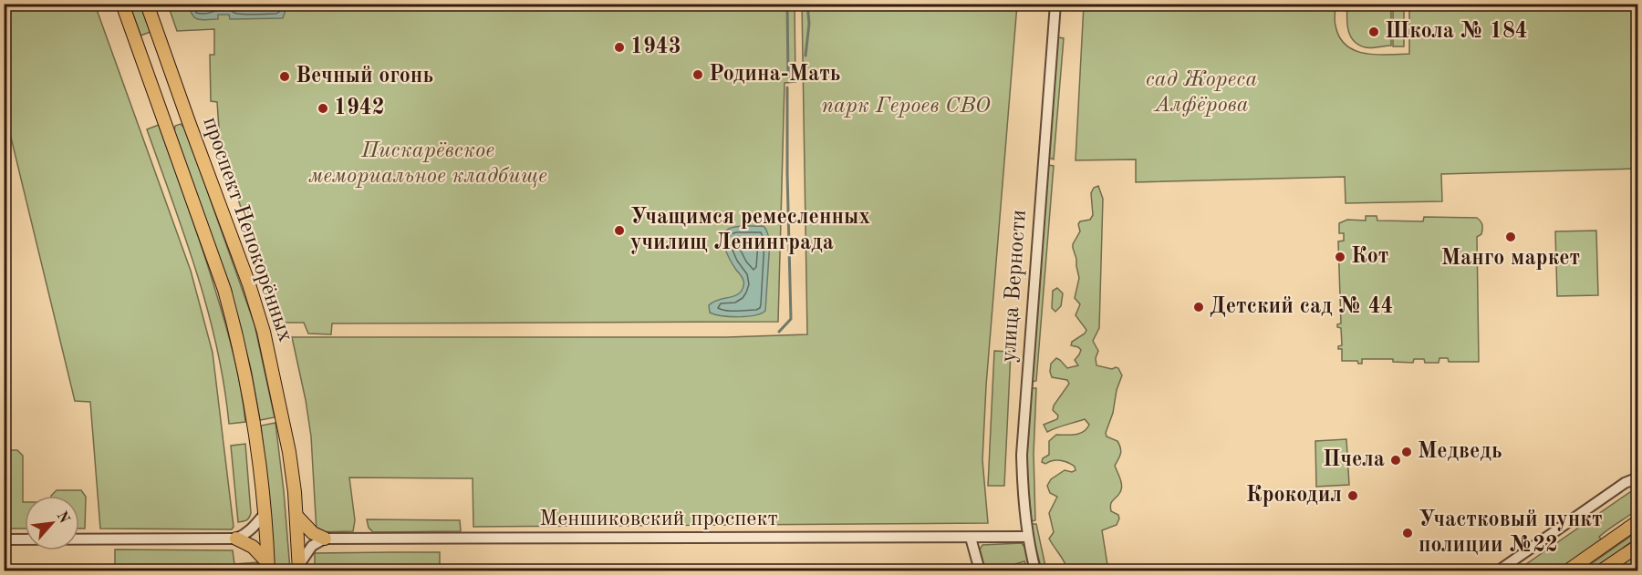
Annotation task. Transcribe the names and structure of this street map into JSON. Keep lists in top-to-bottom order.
{
  "streets": {
    "main road": ["проспект Непокорённых"],
    "street": ["улица Верности", "Меншиковский проспект"]
  },
  "crossings": [
    ["улица Верности", "Меншиковский проспект"]
  ],
  "parks": ["сад Жореса Алфёрова", "парк Героев СВО", "Пискарёвское мемориальное кладбище"],
  "places": [
    "Школа № 184",
    "1943",
    "Родина-Мать",
    "Вечный огонь",
    "1942",
    "Учащимся ремесленных училищ Ленинграда",
    "Манго маркет",
    "Кот",
    "Детский сад № 44",
    "Медведь",
    "Пчела",
    "Крокодил",
    "Участковый пункт полиции №22"
  ],
  "north": "top right"
}
